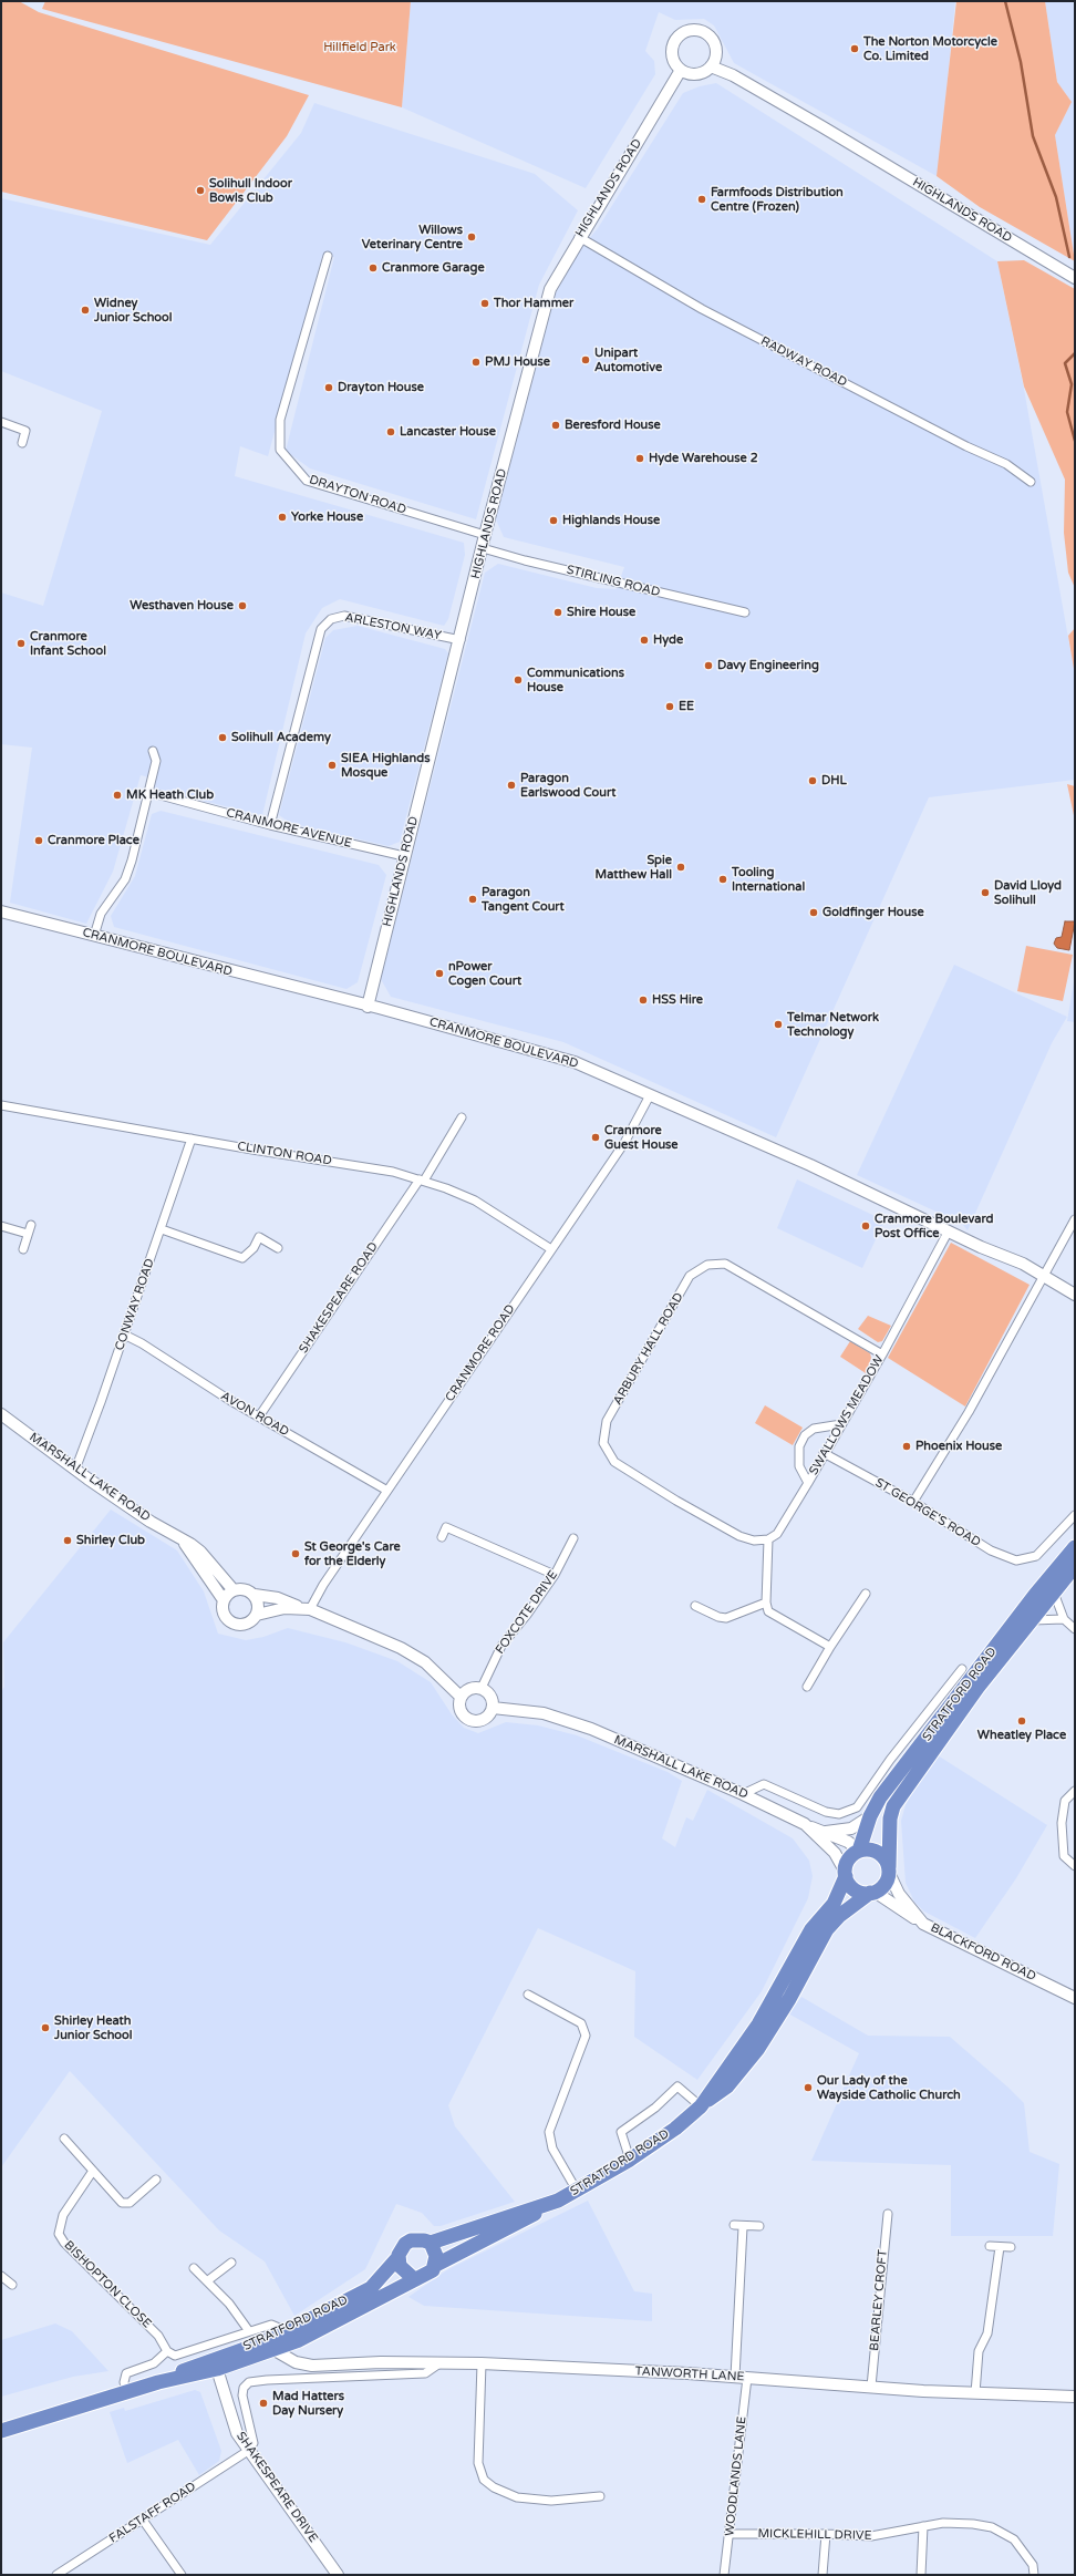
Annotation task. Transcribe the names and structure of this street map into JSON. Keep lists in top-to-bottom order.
{
  "streets": {
    "highway": ["STRATFORD ROAD"],
    "street": [
      "HIGHLANDS ROAD",
      "RADWAY ROAD",
      "DRAYTON ROAD",
      "STIRLING ROAD",
      "ARLESTON WAY",
      "CRANMORE AVENUE",
      "CRANMORE BOULEVARD",
      "CLINTON ROAD",
      "SHAKESPEARE ROAD",
      "CONWAY ROAD",
      "ARBURY HALL ROAD",
      "CRANMORE ROAD",
      "AVON ROAD",
      "SWALLOWS MEADOW",
      "MARSHALL LAKE ROAD",
      "ST GEORGE'S ROAD",
      "FOXCOTE DRIVE",
      "BLACKFORD ROAD",
      "BISHOPTON CLOSE",
      "BEARLEY CROFT",
      "TANWORTH LANE",
      "WOODLANDS LANE",
      "SHAKESPEARE DRIVE",
      "FALSTAFF ROAD",
      "MICKLEHILL DRIVE"
    ]
  },
  "crossings": [
    ["HIGHLANDS ROAD", "RADWAY ROAD"],
    ["HIGHLANDS ROAD", "DRAYTON ROAD"],
    ["HIGHLANDS ROAD", "STIRLING ROAD"],
    ["HIGHLANDS ROAD", "ARLESTON WAY"],
    ["HIGHLANDS ROAD", "CRANMORE AVENUE"],
    ["HIGHLANDS ROAD", "CRANMORE BOULEVARD"],
    ["ARLESTON WAY", "CRANMORE AVENUE"],
    ["CRANMORE BOULEVARD", "CRANMORE ROAD"],
    ["CRANMORE BOULEVARD", "SWALLOWS MEADOW"],
    ["CLINTON ROAD", "SHAKESPEARE ROAD"],
    ["CLINTON ROAD", "CONWAY ROAD"],
    ["CLINTON ROAD", "CRANMORE ROAD"],
    ["SHAKESPEARE ROAD", "AVON ROAD"],
    ["CONWAY ROAD", "AVON ROAD"],
    ["CONWAY ROAD", "MARSHALL LAKE ROAD"],
    ["ARBURY HALL ROAD", "SWALLOWS MEADOW"],
    ["CRANMORE ROAD", "AVON ROAD"],
    ["CRANMORE ROAD", "MARSHALL LAKE ROAD"],
    ["SWALLOWS MEADOW", "ST GEORGE'S ROAD"],
    ["MARSHALL LAKE ROAD", "FOXCOTE DRIVE"],
    ["MARSHALL LAKE ROAD", "STRATFORD ROAD"],
    ["MARSHALL LAKE ROAD", "BLACKFORD ROAD"],
    ["STRATFORD ROAD", "BLACKFORD ROAD"],
    ["STRATFORD ROAD", "TANWORTH LANE"],
    ["STRATFORD ROAD", "SHAKESPEARE DRIVE"],
    ["BEARLEY CROFT", "TANWORTH LANE"],
    ["TANWORTH LANE", "WOODLANDS LANE"],
    ["WOODLANDS LANE", "MICKLEHILL DRIVE"],
    ["SHAKESPEARE DRIVE", "FALSTAFF ROAD"]
  ],
  "parks": ["Hillfield Park"],
  "places": [
    "The Norton Motorcycle Co. Limited",
    "Solihull Indoor Bowls Club",
    "Farmfoods Distribution Centre (Frozen)",
    "Willows Veterinary Centre",
    "Cranmore Garage",
    "Thor Hammer",
    "Widney Junior School",
    "Unipart Automotive",
    "PMJ House",
    "Drayton House",
    "Beresford House",
    "Lancaster House",
    "Hyde Warehouse 2",
    "Yorke House",
    "Highlands House",
    "Westhaven House",
    "Shire House",
    "Hyde",
    "Cranmore Infant School",
    "Davy Engineering",
    "Communications House",
    "EE",
    "Solihull Academy",
    "SIEA Highlands Mosque",
    "DHL",
    "Paragon Earlswood Court",
    "MK Heath Club",
    "Cranmore Place",
    "Spie Matthew Hall",
    "Tooling International",
    "David Lloyd Solihull",
    "Paragon Tangent Court",
    "Goldfinger House",
    "nPower Cogen Court",
    "HSS Hire",
    "Telmar Network Technology",
    "Cranmore Guest House",
    "Cranmore Boulevard Post Office",
    "Phoenix House",
    "Shirley Club",
    "St George's Care for the Elderly",
    "Wheatley Place",
    "Shirley Heath Junior School",
    "Our Lady of the Wayside Catholic Church",
    "Mad Hatters Day Nursery"
  ]
}
